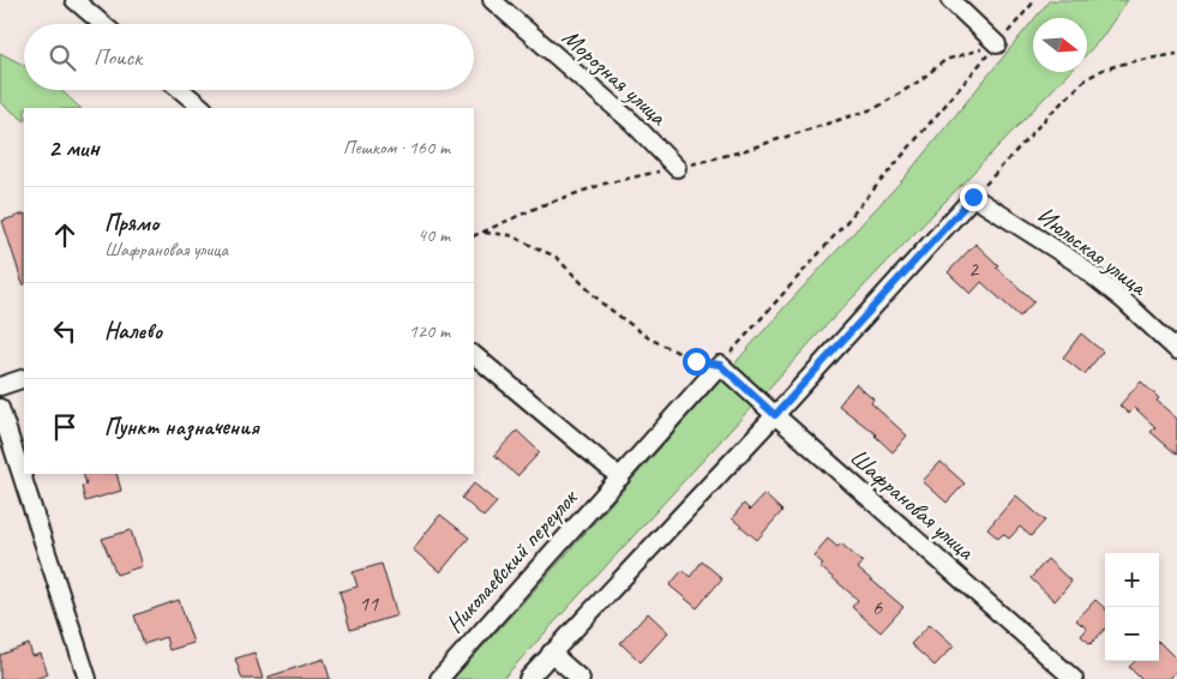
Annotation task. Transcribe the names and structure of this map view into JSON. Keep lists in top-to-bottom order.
{
  "streets": {
    "street": [
      "Морозная улица",
      "Июльская улица",
      "Шафрановая улица",
      "Николаевский переулок"
    ]
  },
  "crossings": [
    ["Шафрановая улица", "Николаевский переулок"]
  ],
  "house_numbers": ["2", "11", "6"],
  "north": "right",
  "page": {
    "search": "Поиск",
    "heading": ["2 мин", "Пешком · 160 m"],
    "list": [
      ["Прямо", "Шафрановая улица", "40 m"],
      ["Налево", "120 m"],
      "Пункт назначения"
    ],
    "map_buttons": ["+", "−"]
  }
}
